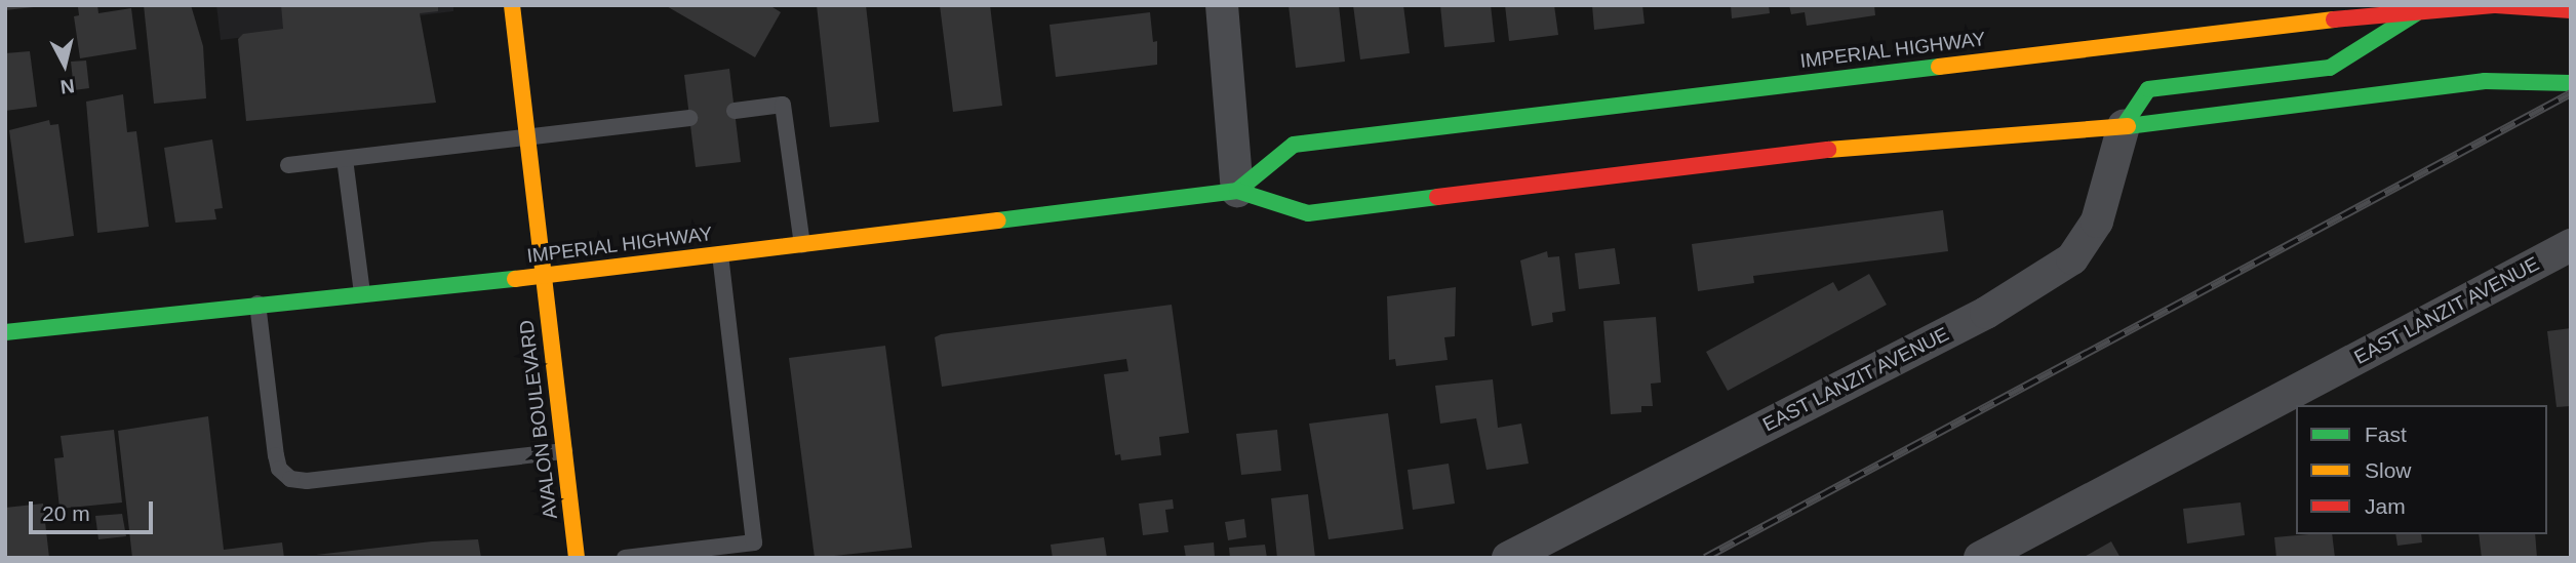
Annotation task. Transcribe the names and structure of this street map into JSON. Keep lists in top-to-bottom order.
{
  "streets": {
    "main road": ["IMPERIAL HIGHWAY", "AVALON BOULEVARD"],
    "street": ["EAST LANZIT AVENUE"]
  },
  "crossings": [
    ["IMPERIAL HIGHWAY", "EAST LANZIT AVENUE"],
    ["IMPERIAL HIGHWAY", "AVALON BOULEVARD"]
  ],
  "legend": ["Fast", "Slow", "Jam"],
  "scale_bar": "20 m",
  "north": "bottom"
}
